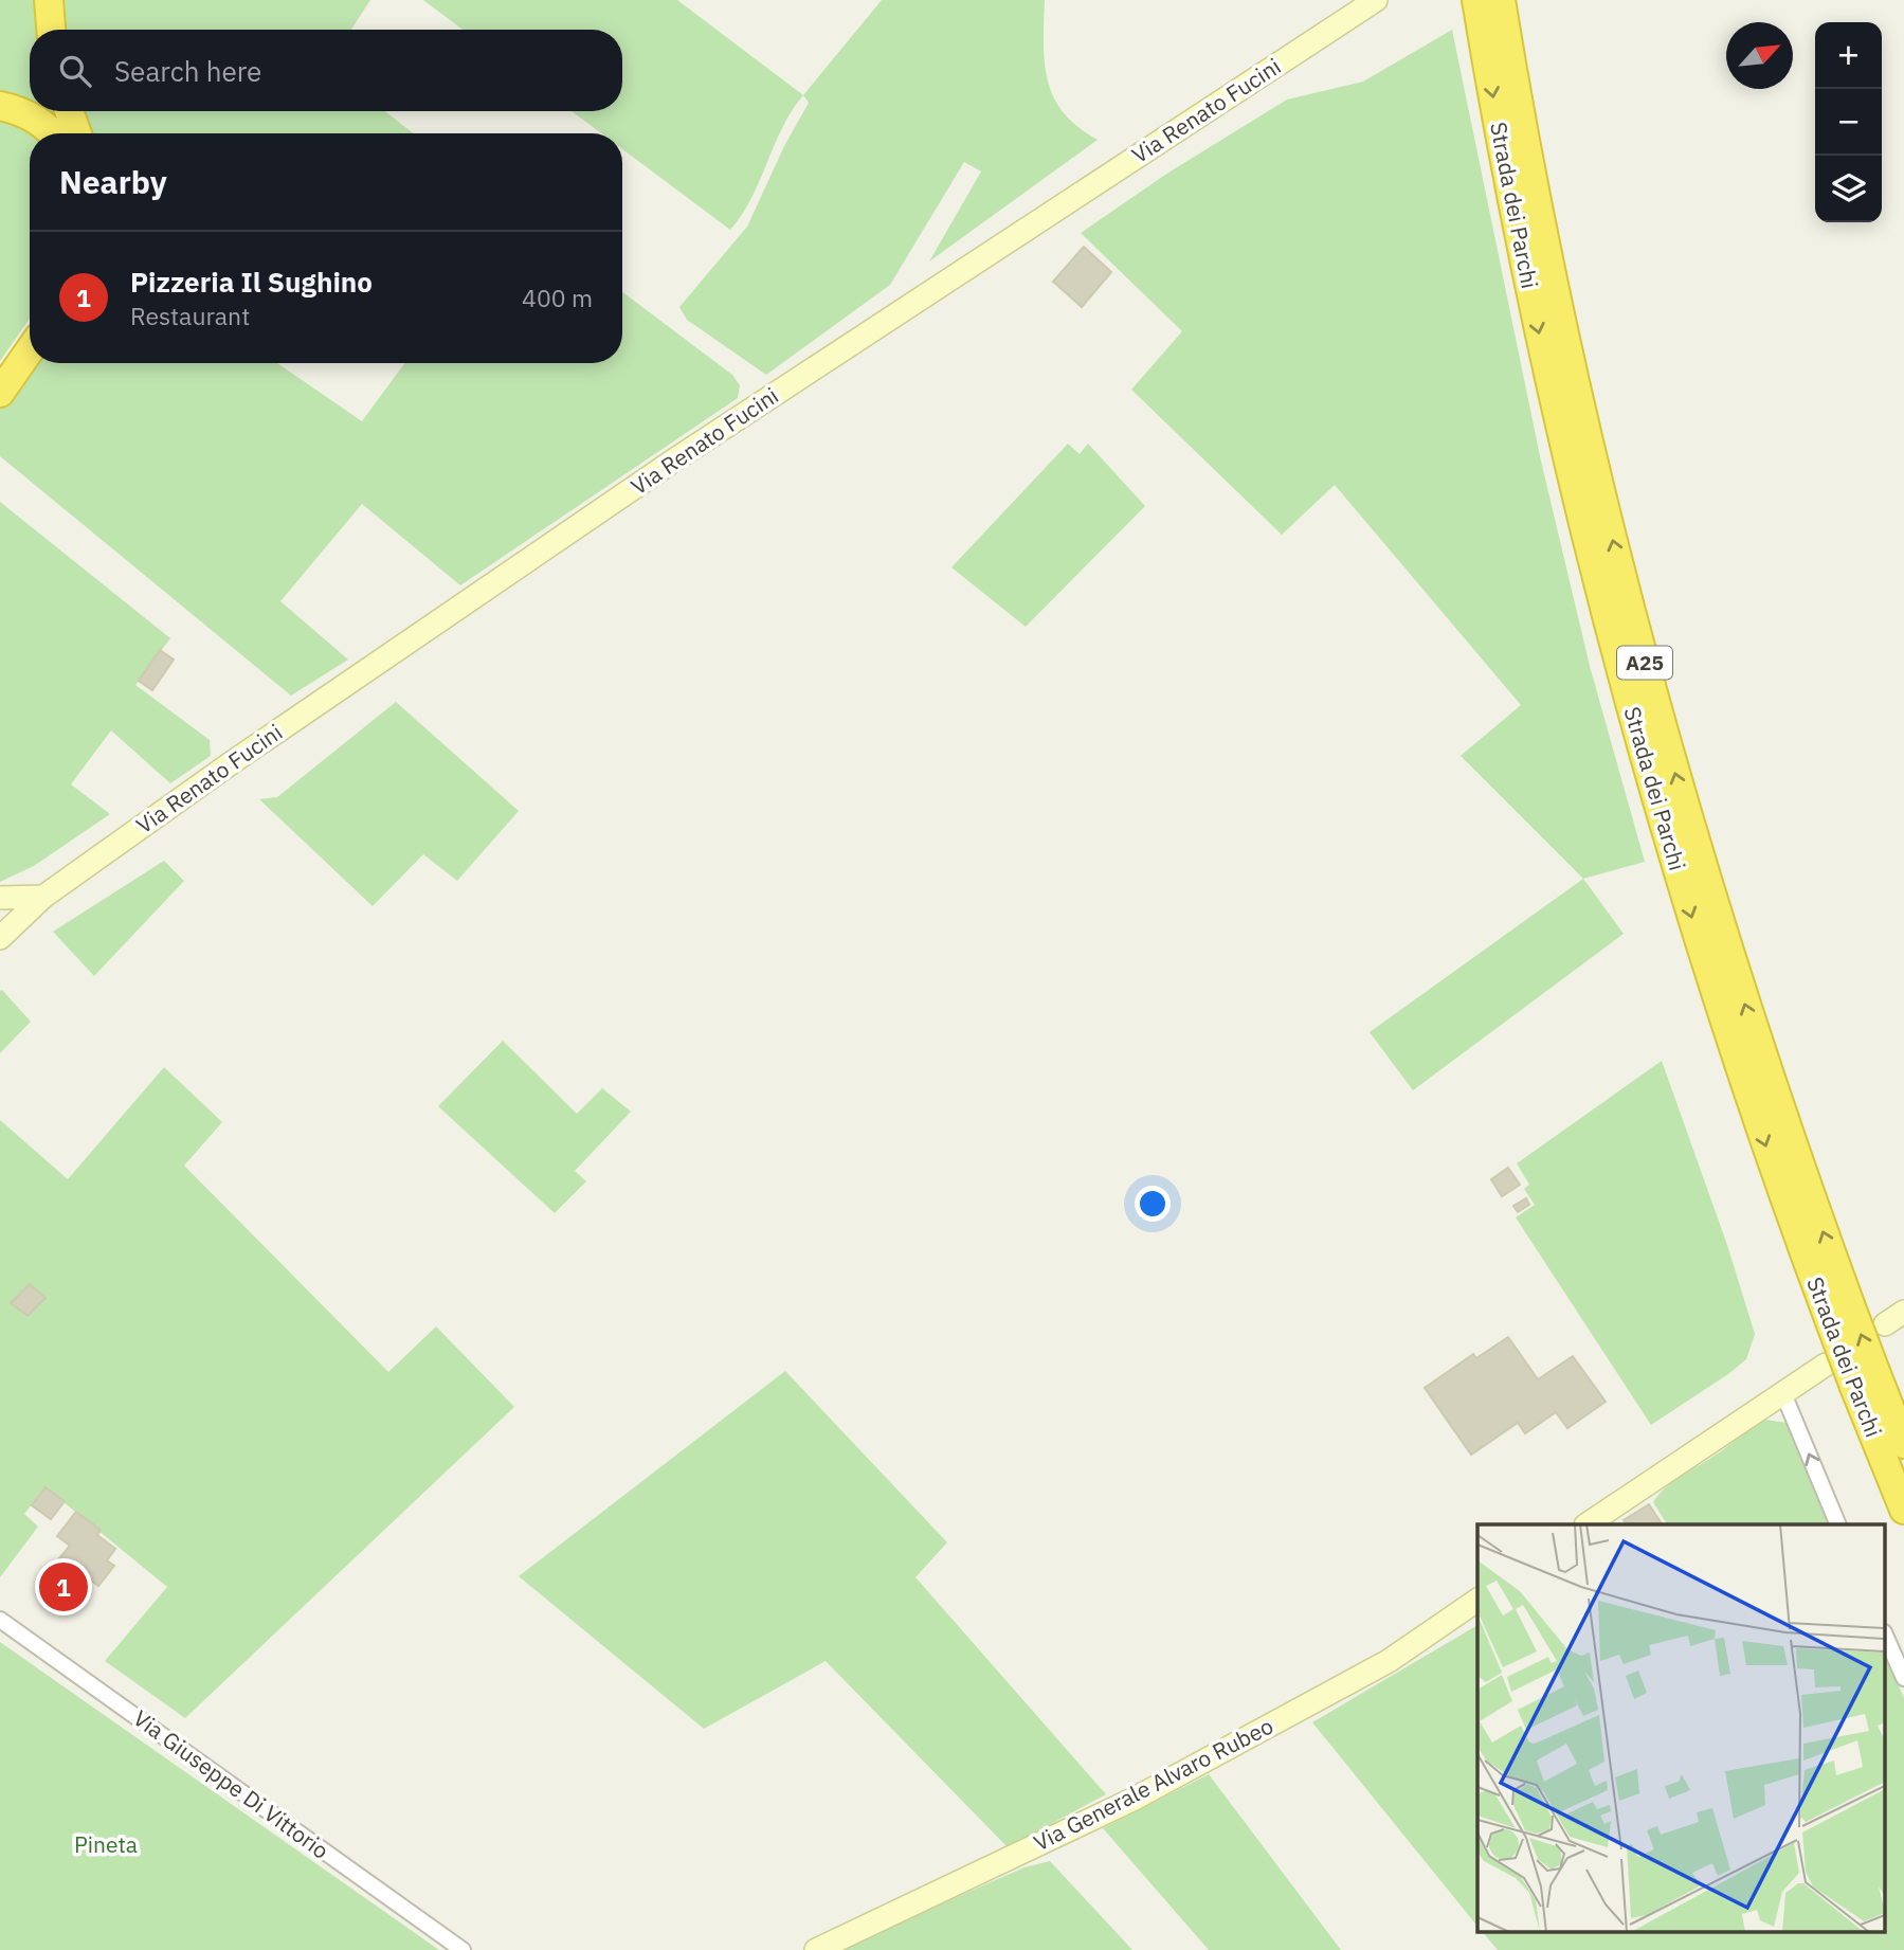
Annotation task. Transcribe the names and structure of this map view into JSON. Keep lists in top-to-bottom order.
{
  "streets": {
    "highway": ["Strada dei Parchi", "A25"],
    "street": ["Via Renato Fucini", "Via Giuseppe Di Vittorio", "Via Generale Alvaro Rubeo"]
  },
  "parks": ["Pineta"],
  "north": "top right",
  "page": {
    "map_buttons": ["+", "−"],
    "search": "Search here",
    "heading": "Nearby",
    "list": [
      {
        "mark": "1",
        "name": "Pizzeria Il Sughino",
        "note": "Restaurant",
        "value": "400 m"
      }
    ],
    "pins": "1"
  }
}
